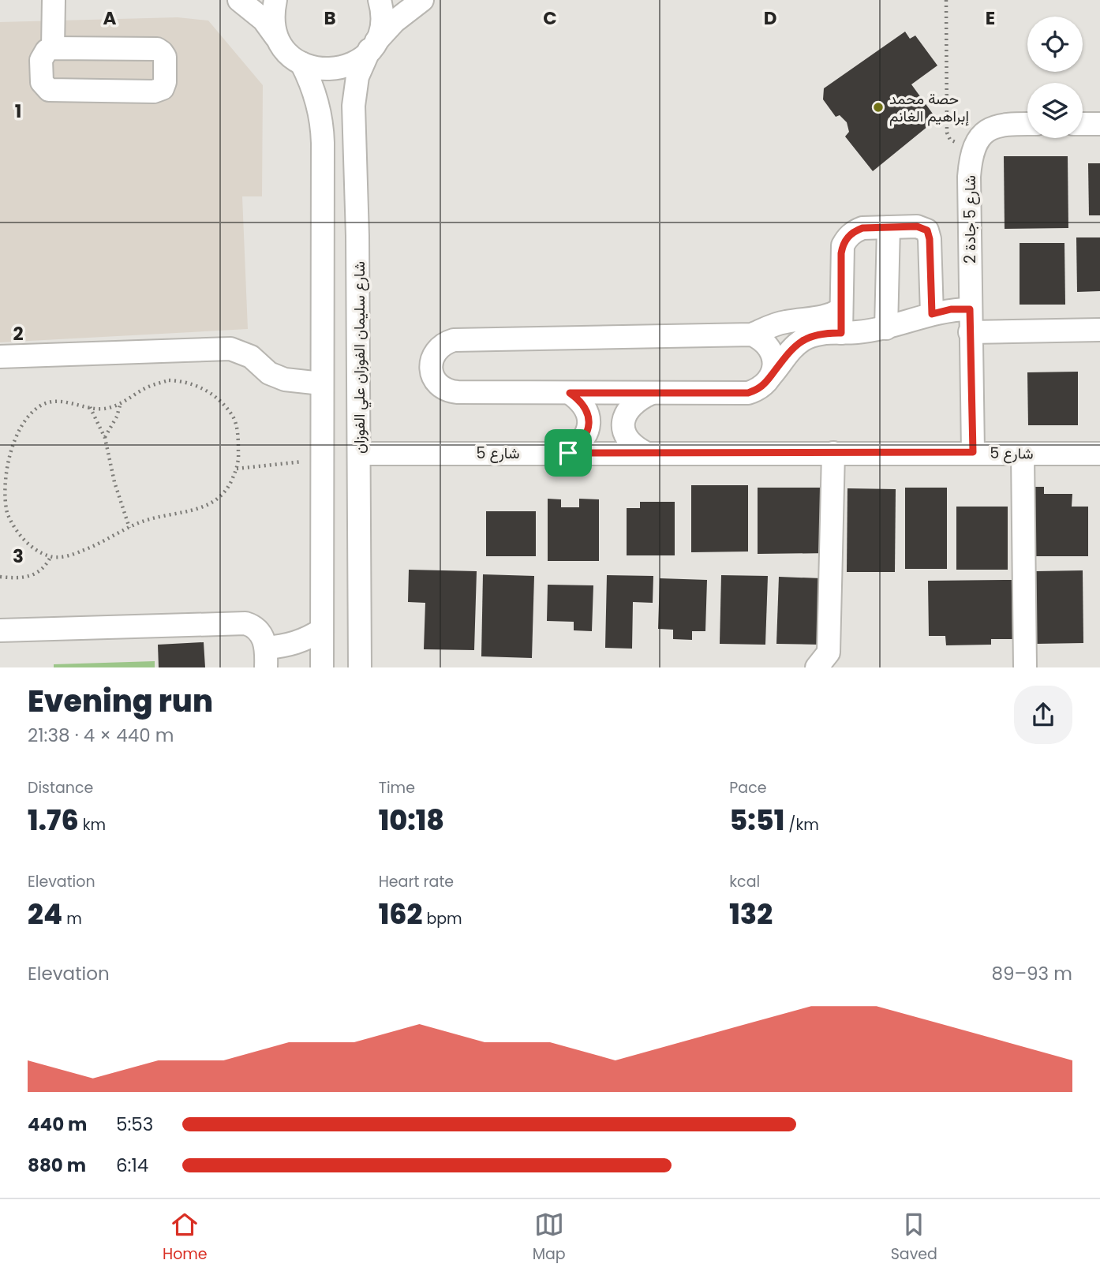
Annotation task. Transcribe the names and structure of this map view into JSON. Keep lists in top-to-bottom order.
{
  "streets": {
    "street": ["شارع 5 جادة 2", "شارع سليمان الفوزان علي الفوزان", "شارع 5"]
  },
  "crossings": [
    ["شارع 5 جادة 2", "شارع 5"],
    ["شارع سليمان الفوزان علي الفوزان", "شارع 5"]
  ],
  "places": ["حصة محمد إبراهيم الغانم"],
  "page": {
    "heading": ["Evening run", "21:38 · 4 × 440 m"],
    "stats": [
      ["Distance", "1.76 km"],
      ["Time", "10:18"],
      ["Pace", "5:51 /km"],
      ["Elevation", "24 m"],
      ["Heart rate", "162 bpm"],
      ["kcal", "132"]
    ],
    "chart": ["Elevation", "89–93 m"],
    "list": [
      {
        "name": "440 m",
        "note": "5:53"
      },
      {
        "name": "880 m",
        "note": "6:14"
      }
    ],
    "tabs": ["Home", "Map", "Saved"]
  },
  "grid": {
    "columns": [
      "A",
      "B",
      "C",
      "D",
      "E"
    ],
    "rows": ["1", "2", "3"]
  }
}
